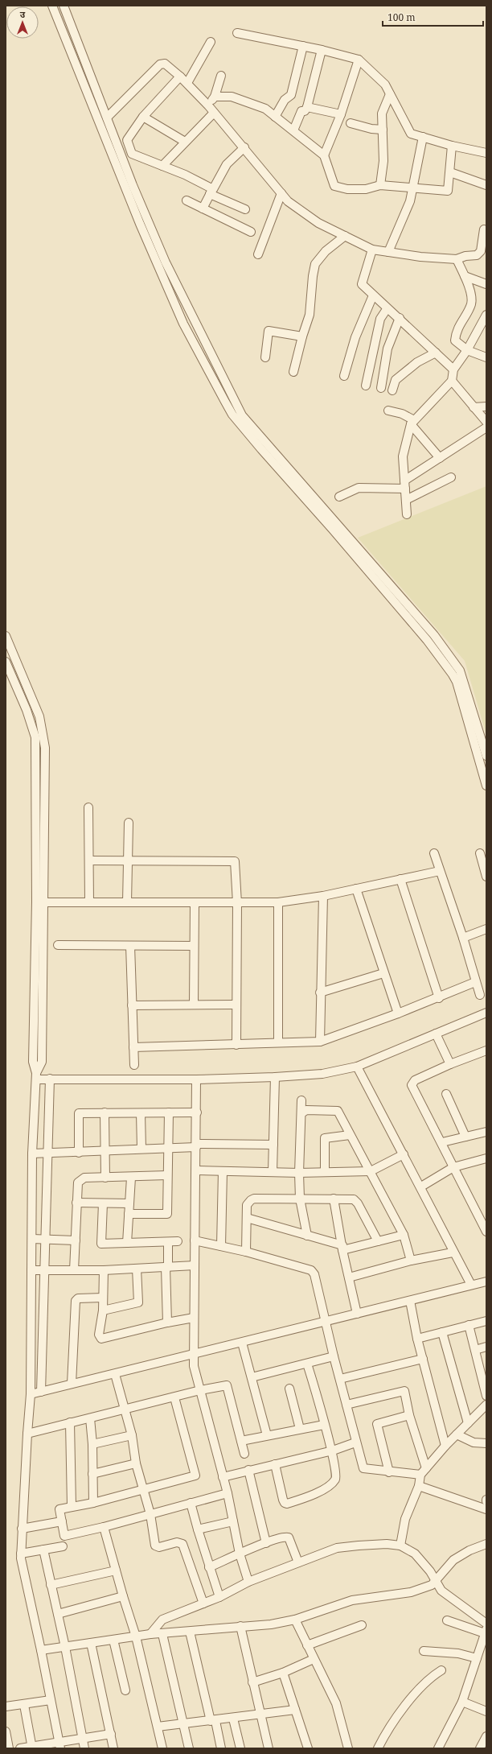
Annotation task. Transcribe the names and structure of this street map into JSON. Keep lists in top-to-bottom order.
{
  "scale_bar": "100 m",
  "north": "top"
}
